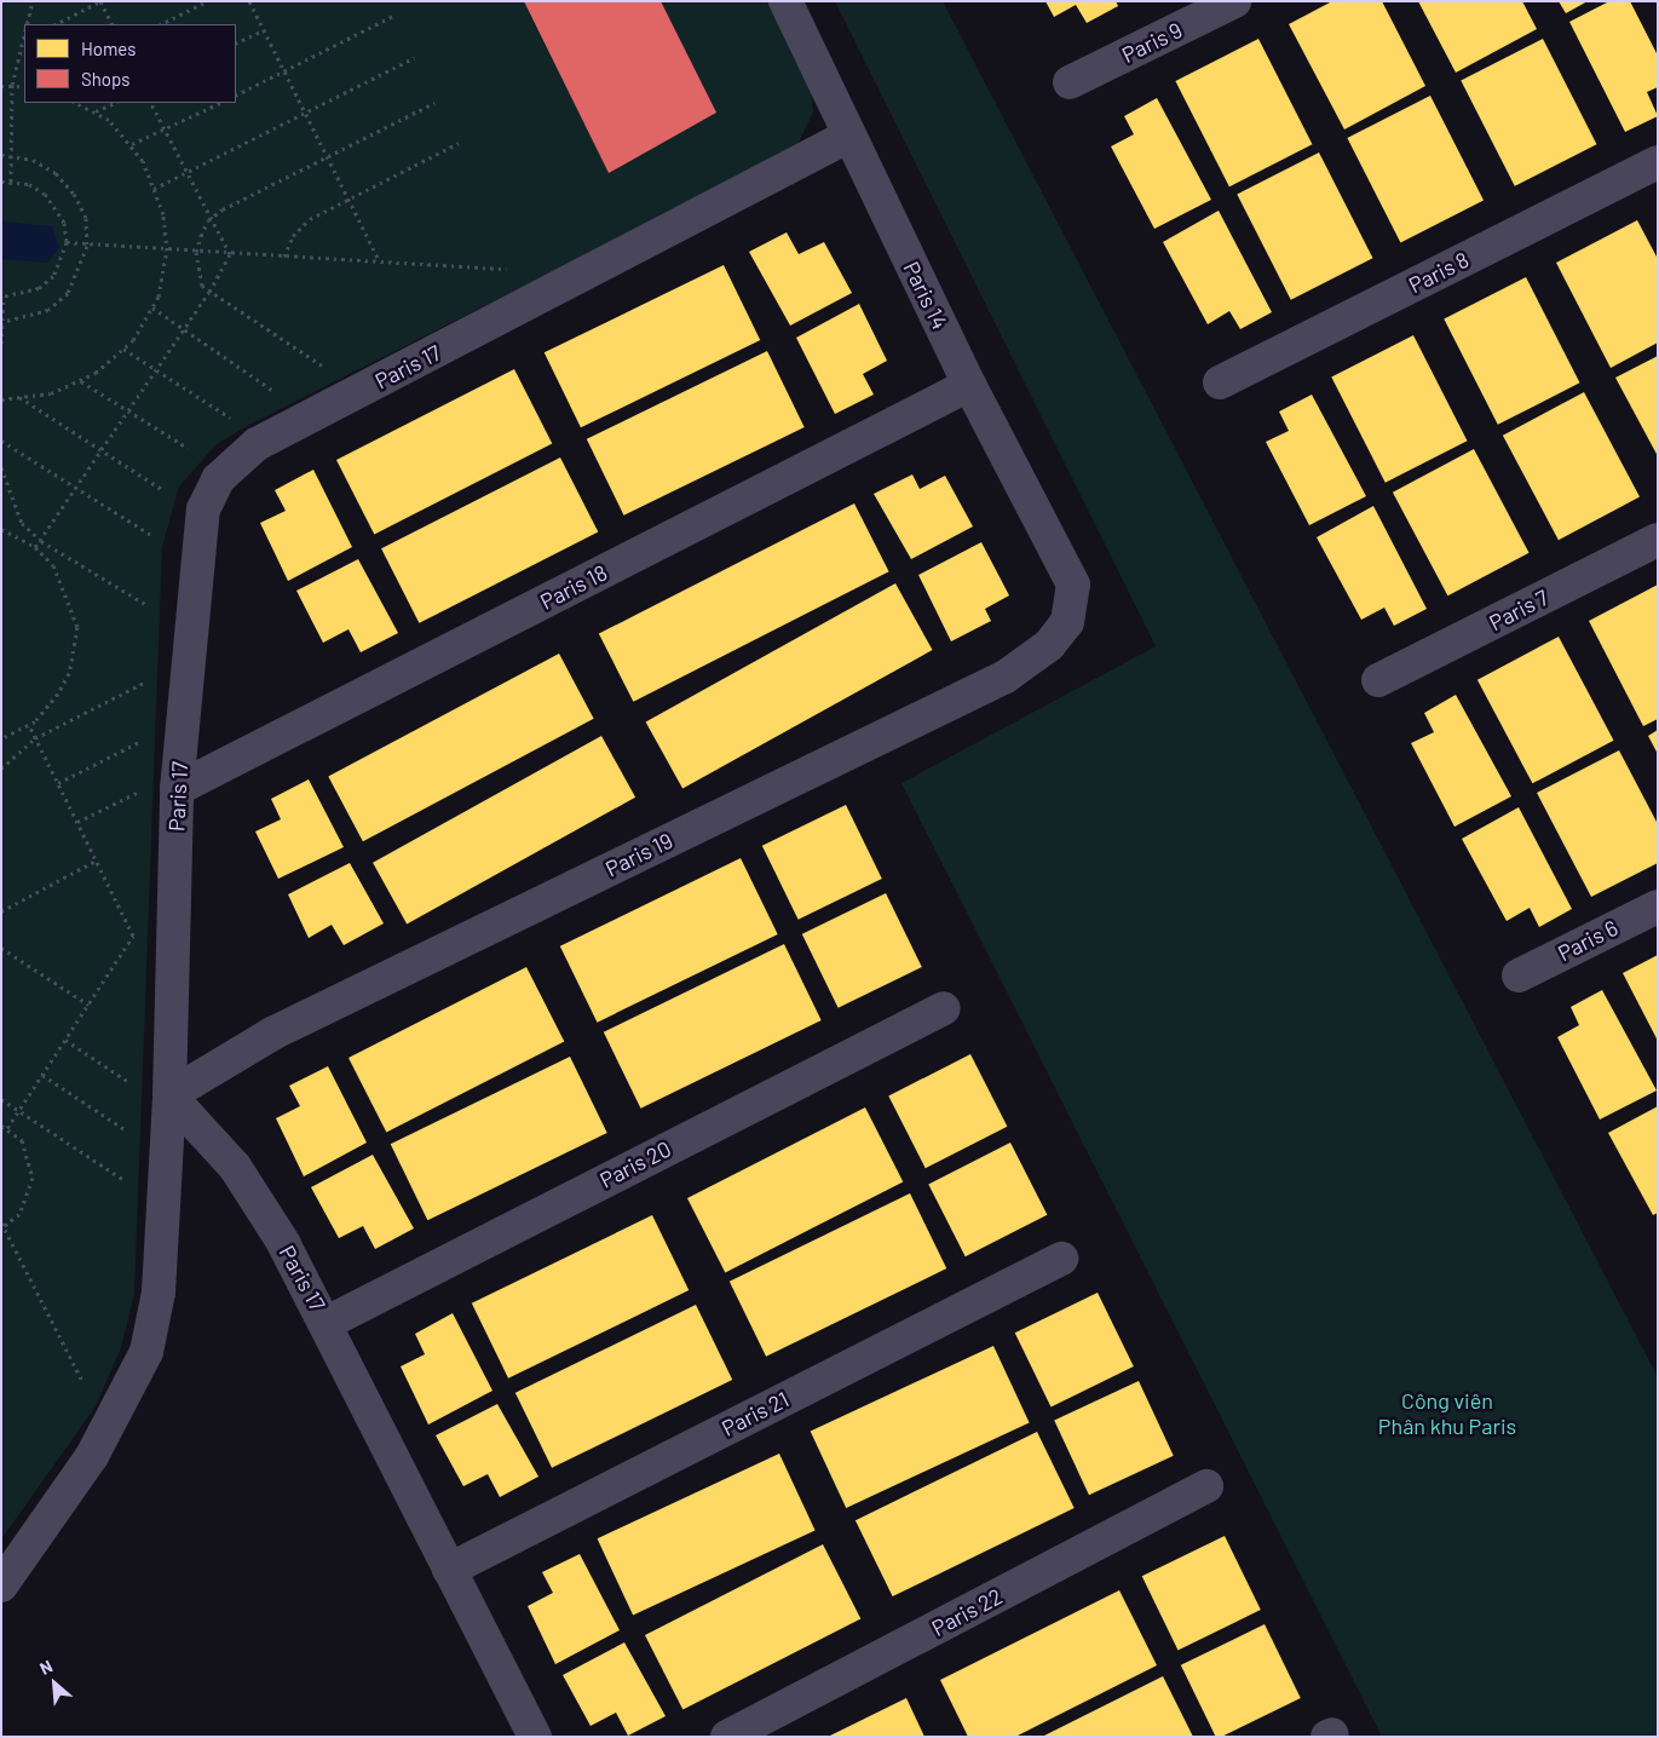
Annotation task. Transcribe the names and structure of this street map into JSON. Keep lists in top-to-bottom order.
{
  "streets": {
    "lane": [
      "Paris 9",
      "Paris 8",
      "Paris 14",
      "Paris 17",
      "Paris 18",
      "Paris 7",
      "Paris 19",
      "Paris 6",
      "Paris 20",
      "Paris 21",
      "Paris 22"
    ]
  },
  "crossings": [
    ["Paris 14", "Paris 17"],
    ["Paris 14", "Paris 18"],
    ["Paris 14", "Paris 19"],
    ["Paris 17", "Paris 18"],
    ["Paris 17", "Paris 19"],
    ["Paris 17", "Paris 20"],
    ["Paris 17", "Paris 21"]
  ],
  "parks": ["Công viên Phân khu Paris"],
  "legend": ["Homes", "Shops"],
  "north": "top left"
}
